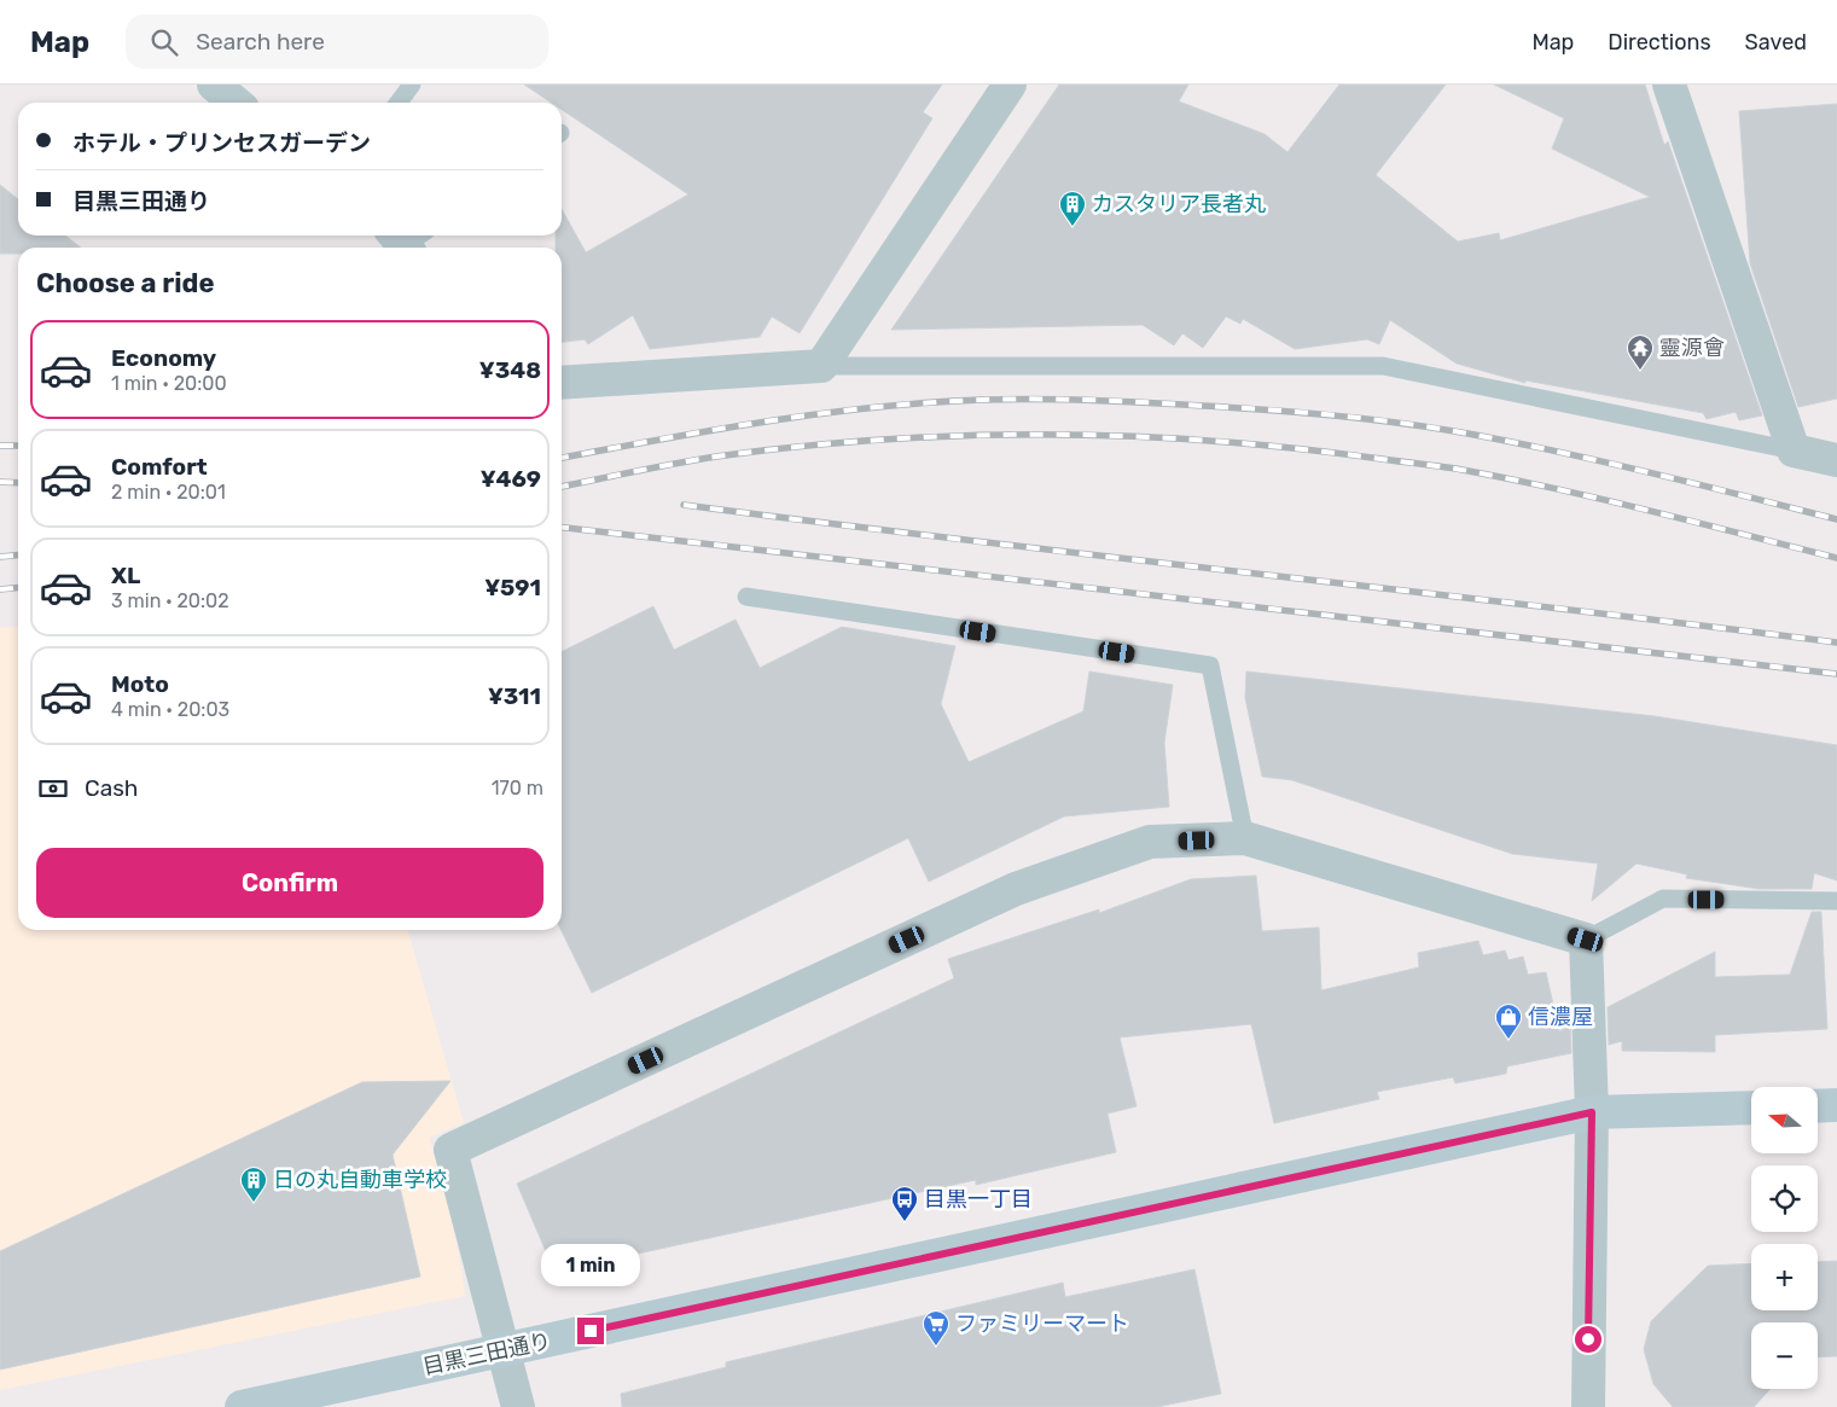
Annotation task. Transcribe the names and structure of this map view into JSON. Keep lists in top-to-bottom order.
{
  "streets": {
    "street": ["目黒三田通り"]
  },
  "places": {
    "building": ["カスタリア長者丸", "日の丸自動車学校"],
    "temple": ["靈源會"],
    "shop": ["信濃屋"],
    "bus stop": ["目黒一丁目"],
    "supermarket": ["ファミリーマート"]
  },
  "north": "left",
  "page": {
    "header": "Map",
    "search": "Search here",
    "nav": ["Map", "Directions", "Saved"],
    "banner": ["ホテル・プリンセスガーデン", "目黒三田通り"],
    "heading": "Choose a ride",
    "list": [
      {
        "name": "Economy",
        "note": "1 min · 20:00",
        "value": "¥348"
      },
      {
        "name": "Comfort",
        "note": "2 min · 20:01",
        "value": "¥469"
      },
      {
        "name": "XL",
        "note": "3 min · 20:02",
        "value": "¥591"
      },
      {
        "name": "Moto",
        "note": "4 min · 20:03",
        "value": "¥311"
      }
    ],
    "pay": ["Cash", "170 m"],
    "buttons": "Confirm",
    "map_buttons": ["+", "−"],
    "bubble": "1 min"
  }
}
